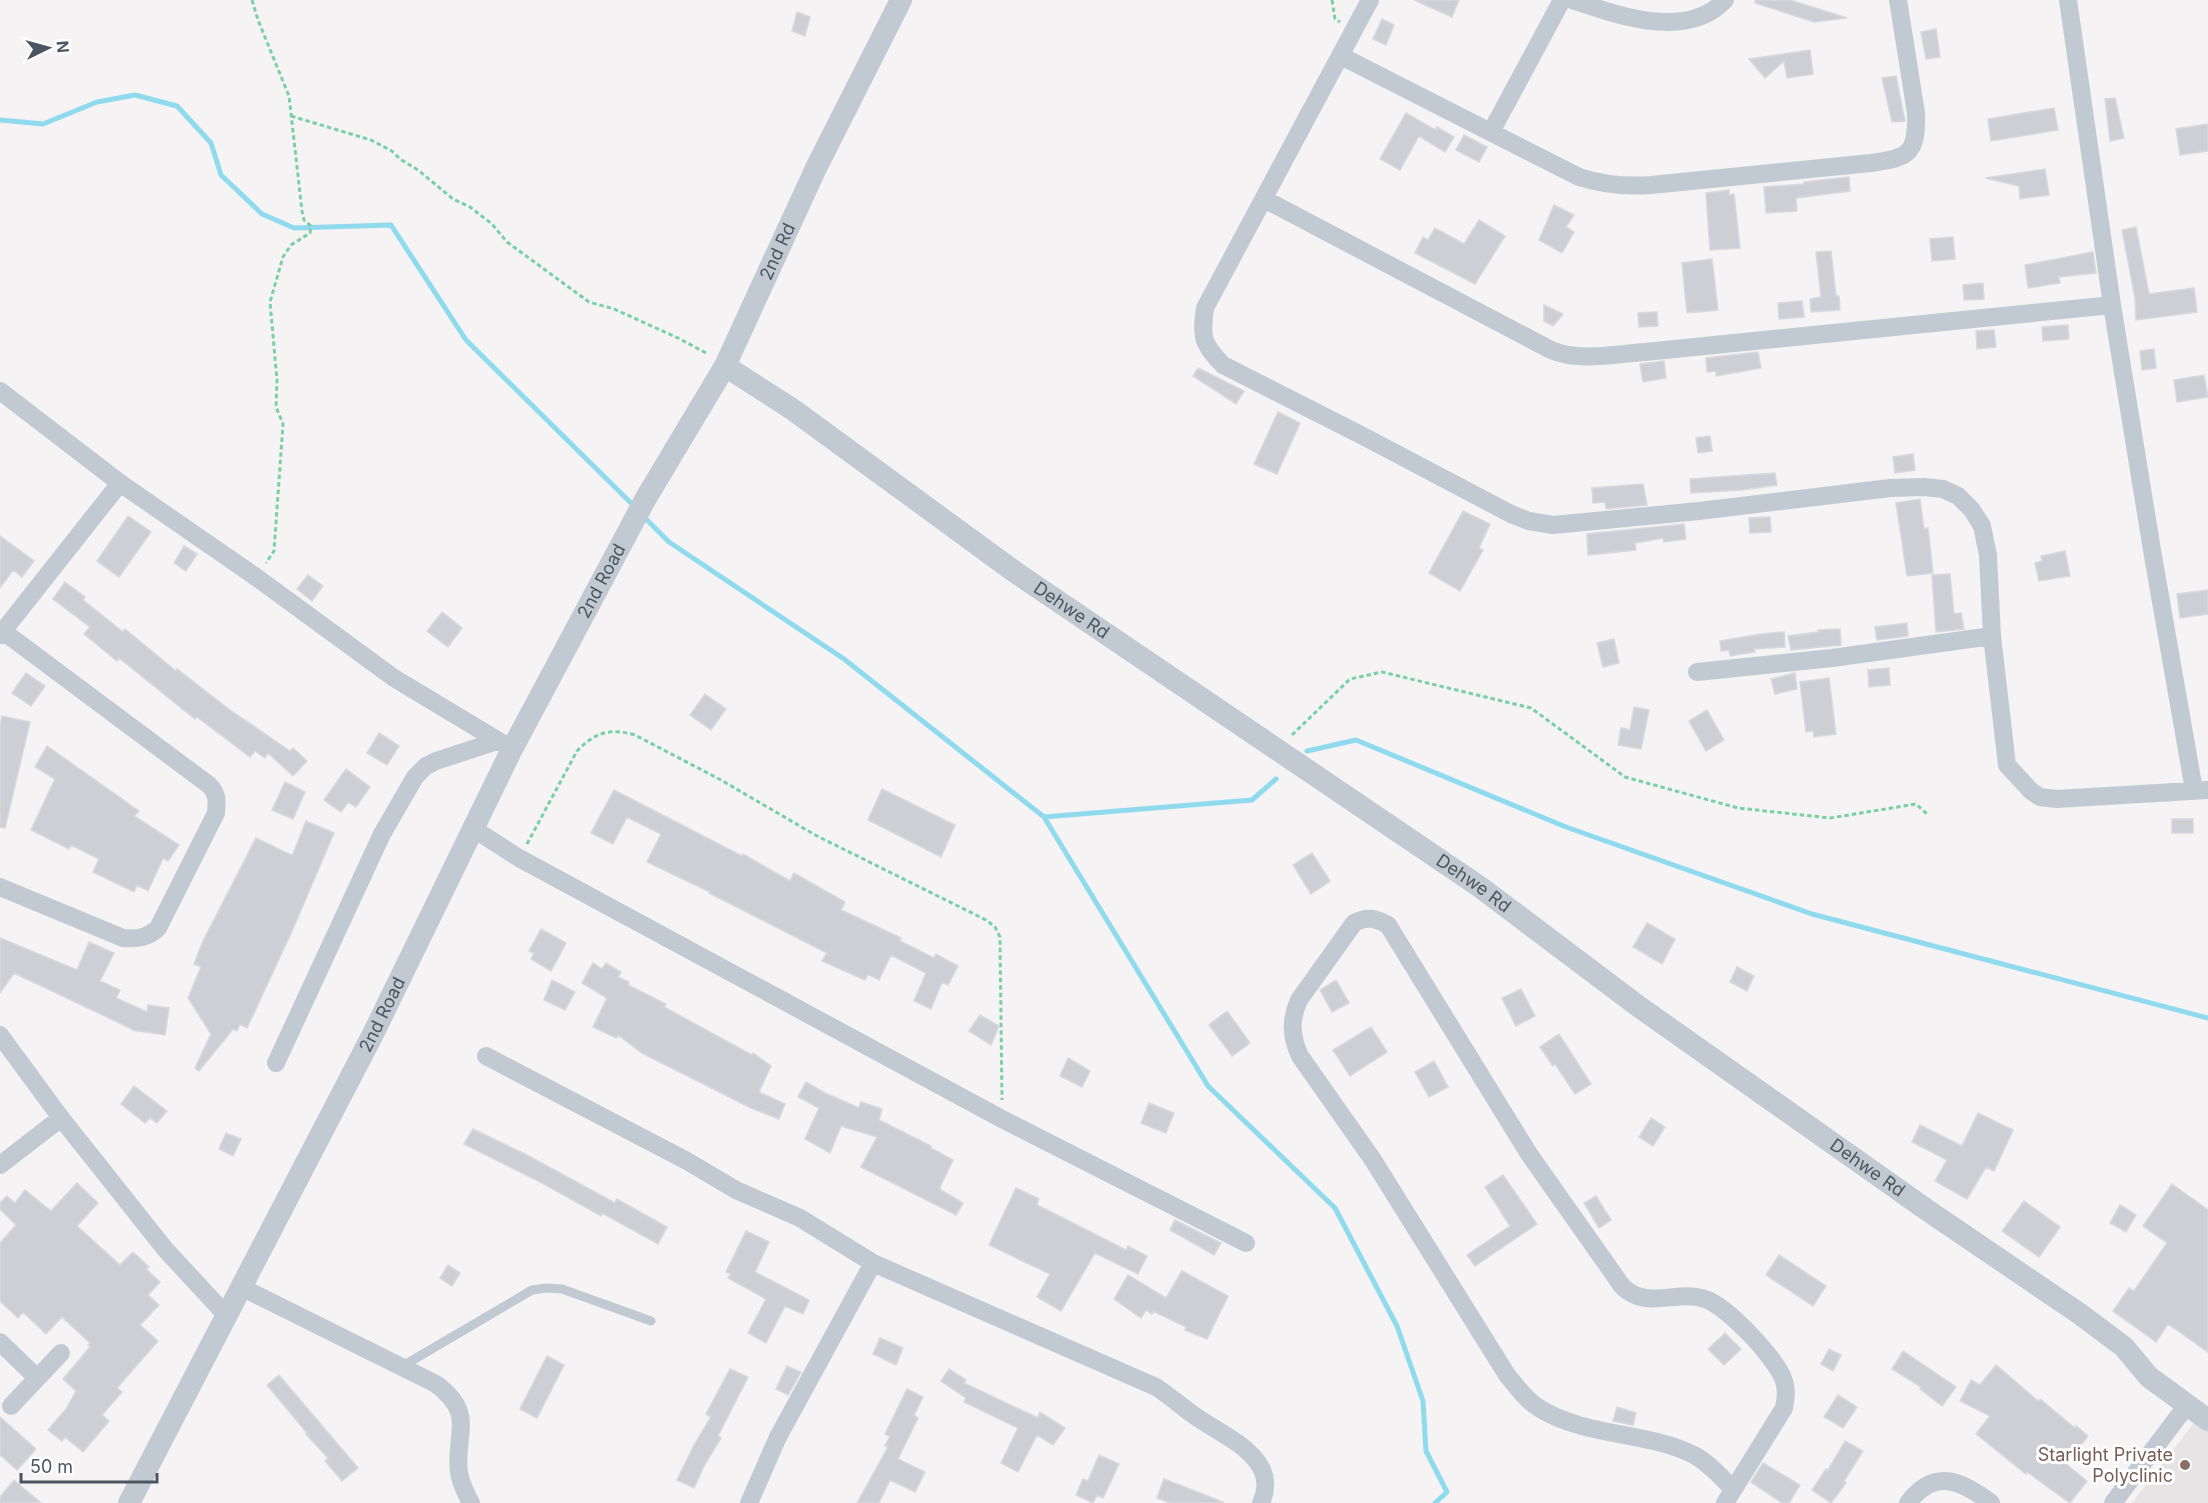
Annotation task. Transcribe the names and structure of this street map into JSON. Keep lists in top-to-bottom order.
{
  "streets": {
    "street": ["2nd Rd", "2nd Road", "Dehwe Rd"]
  },
  "crossings": [
    ["2nd Rd", "2nd Road"],
    ["2nd Rd", "Dehwe Rd"]
  ],
  "places": ["Starlight Private Polyclinic"],
  "scale_bar": "50 m",
  "north": "right"
}
